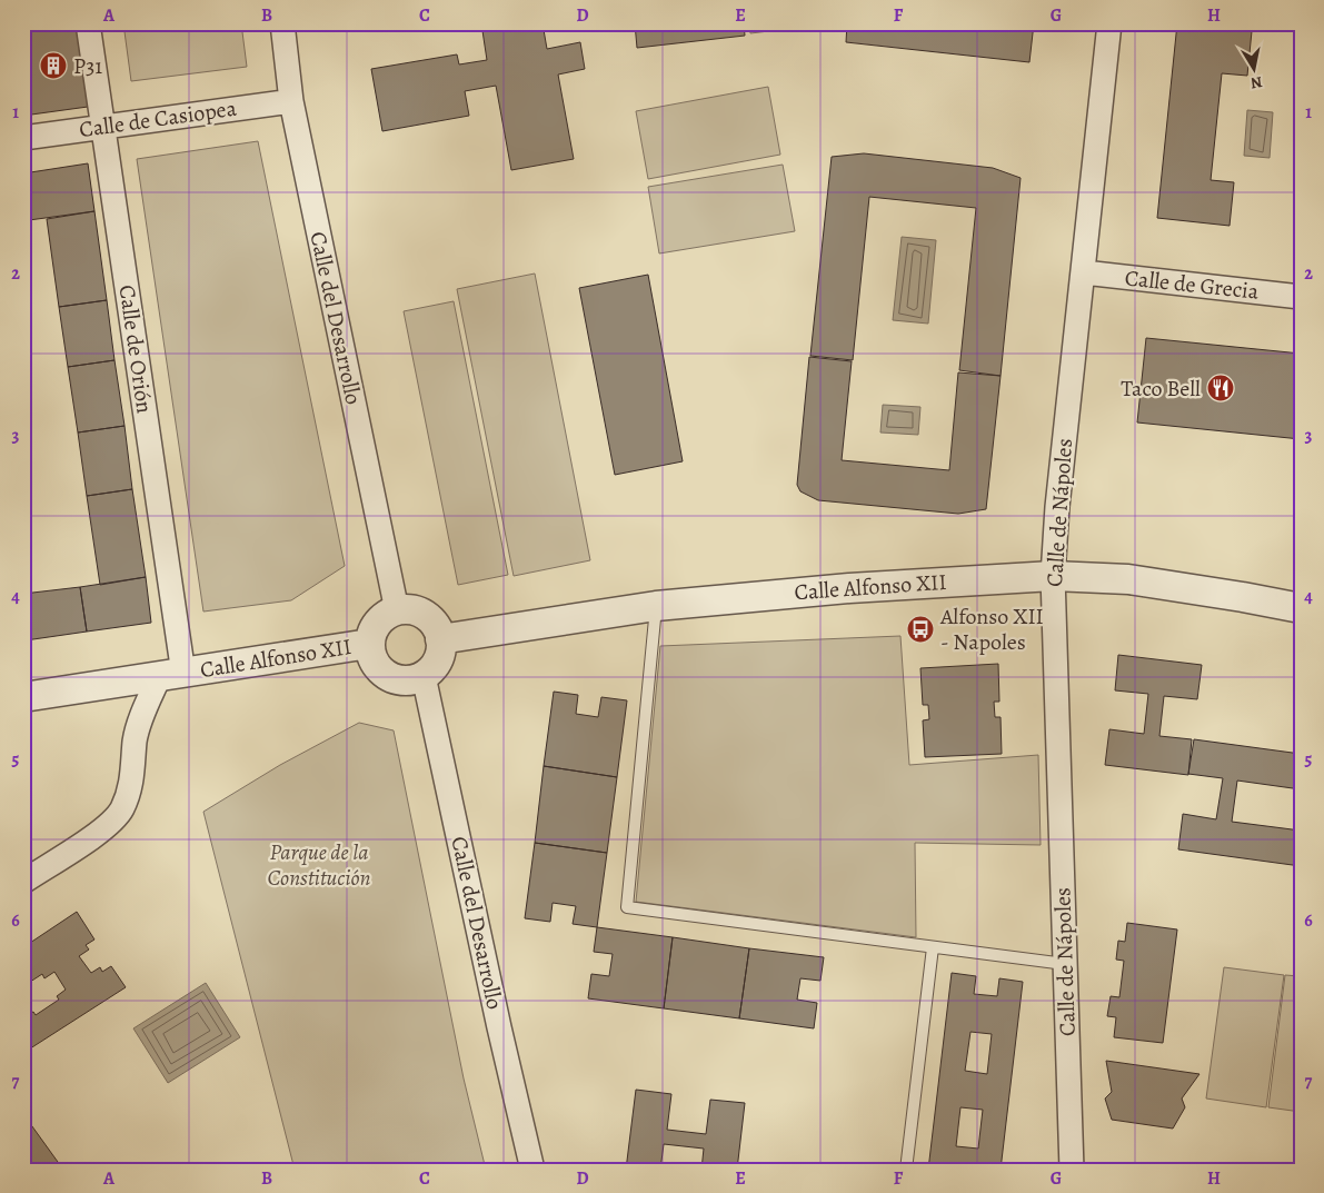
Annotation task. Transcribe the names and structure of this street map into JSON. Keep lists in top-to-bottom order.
{
  "streets": {
    "street": [
      "Calle de Casiopea",
      "Calle de Grecia",
      "Calle del Desarrollo",
      "Calle de Orión",
      "Calle de Nápoles",
      "Calle Alfonso XII"
    ]
  },
  "crossings": [
    ["Calle de Casiopea", "Calle del Desarrollo"],
    ["Calle de Casiopea", "Calle de Orión"],
    ["Calle de Grecia", "Calle de Nápoles"],
    ["Calle del Desarrollo", "Calle Alfonso XII"],
    ["Calle de Orión", "Calle Alfonso XII"],
    ["Calle de Nápoles", "Calle Alfonso XII"]
  ],
  "parks": ["Parque de la Constitución"],
  "places": {
    "building": ["P31"],
    "restaurant": ["Taco Bell"],
    "bus stop": ["Alfonso XII - Napoles"]
  },
  "north": "bottom",
  "grid": {
    "columns": [
      "A",
      "B",
      "C",
      "D",
      "E",
      "F",
      "G",
      "H"
    ],
    "rows": [
      "1",
      "2",
      "3",
      "4",
      "5",
      "6",
      "7"
    ]
  }
}
